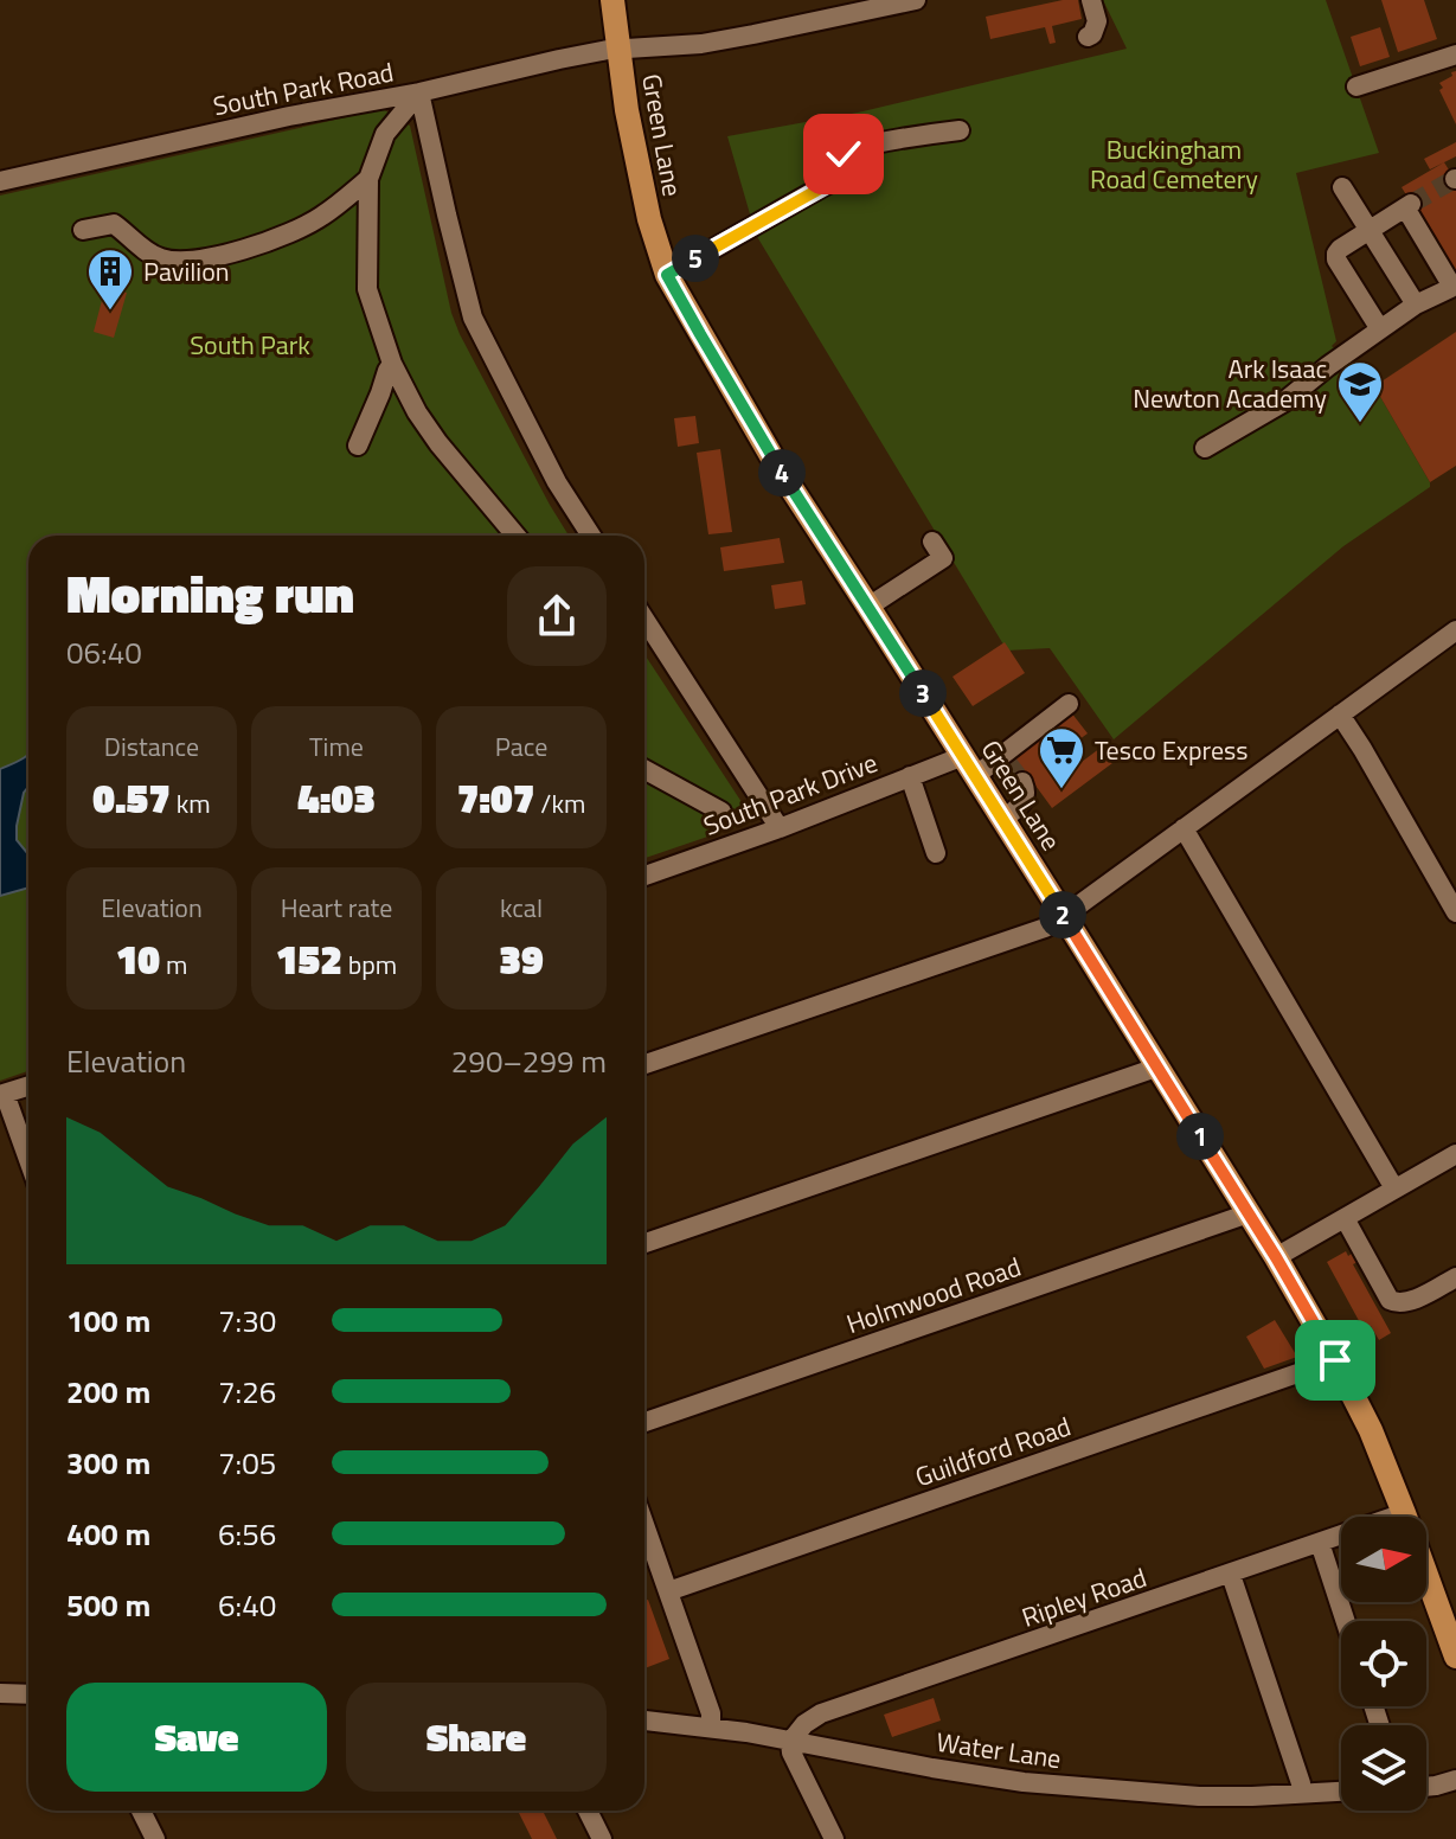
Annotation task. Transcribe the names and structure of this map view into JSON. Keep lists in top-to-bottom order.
{
  "streets": {
    "main road": ["Green Lane"],
    "street": [
      "South Park Road",
      "South Park Drive",
      "Holmwood Road",
      "Guildford Road",
      "Ripley Road",
      "Water Lane"
    ]
  },
  "crossings": [
    ["South Park Road", "Green Lane"],
    ["Green Lane", "South Park Drive"],
    ["Green Lane", "Holmwood Road"],
    ["Green Lane", "Guildford Road"],
    ["Green Lane", "Ripley Road"],
    ["Ripley Road", "Water Lane"]
  ],
  "parks": ["Buckingham Road Cemetery", "South Park"],
  "places": {
    "building": ["Pavilion"],
    "school or university": ["Ark Isaac Newton Academy"],
    "supermarket": ["Tesco Express"]
  },
  "north": "right",
  "page": {
    "pins": [
      "5",
      "4",
      "3",
      "2",
      "1"
    ],
    "heading": ["Morning run", "06:40"],
    "stats": [
      ["Distance", "0.57 km"],
      ["Time", "4:03"],
      ["Pace", "7:07 /km"],
      ["Elevation", "10 m"],
      ["Heart rate", "152 bpm"],
      ["kcal", "39"]
    ],
    "chart": ["Elevation", "290–299 m"],
    "list": [
      {
        "name": "100 m",
        "note": "7:30"
      },
      {
        "name": "200 m",
        "note": "7:26"
      },
      {
        "name": "300 m",
        "note": "7:05"
      },
      {
        "name": "400 m",
        "note": "6:56"
      },
      {
        "name": "500 m",
        "note": "6:40"
      }
    ],
    "buttons": ["Save", "Share"]
  }
}
